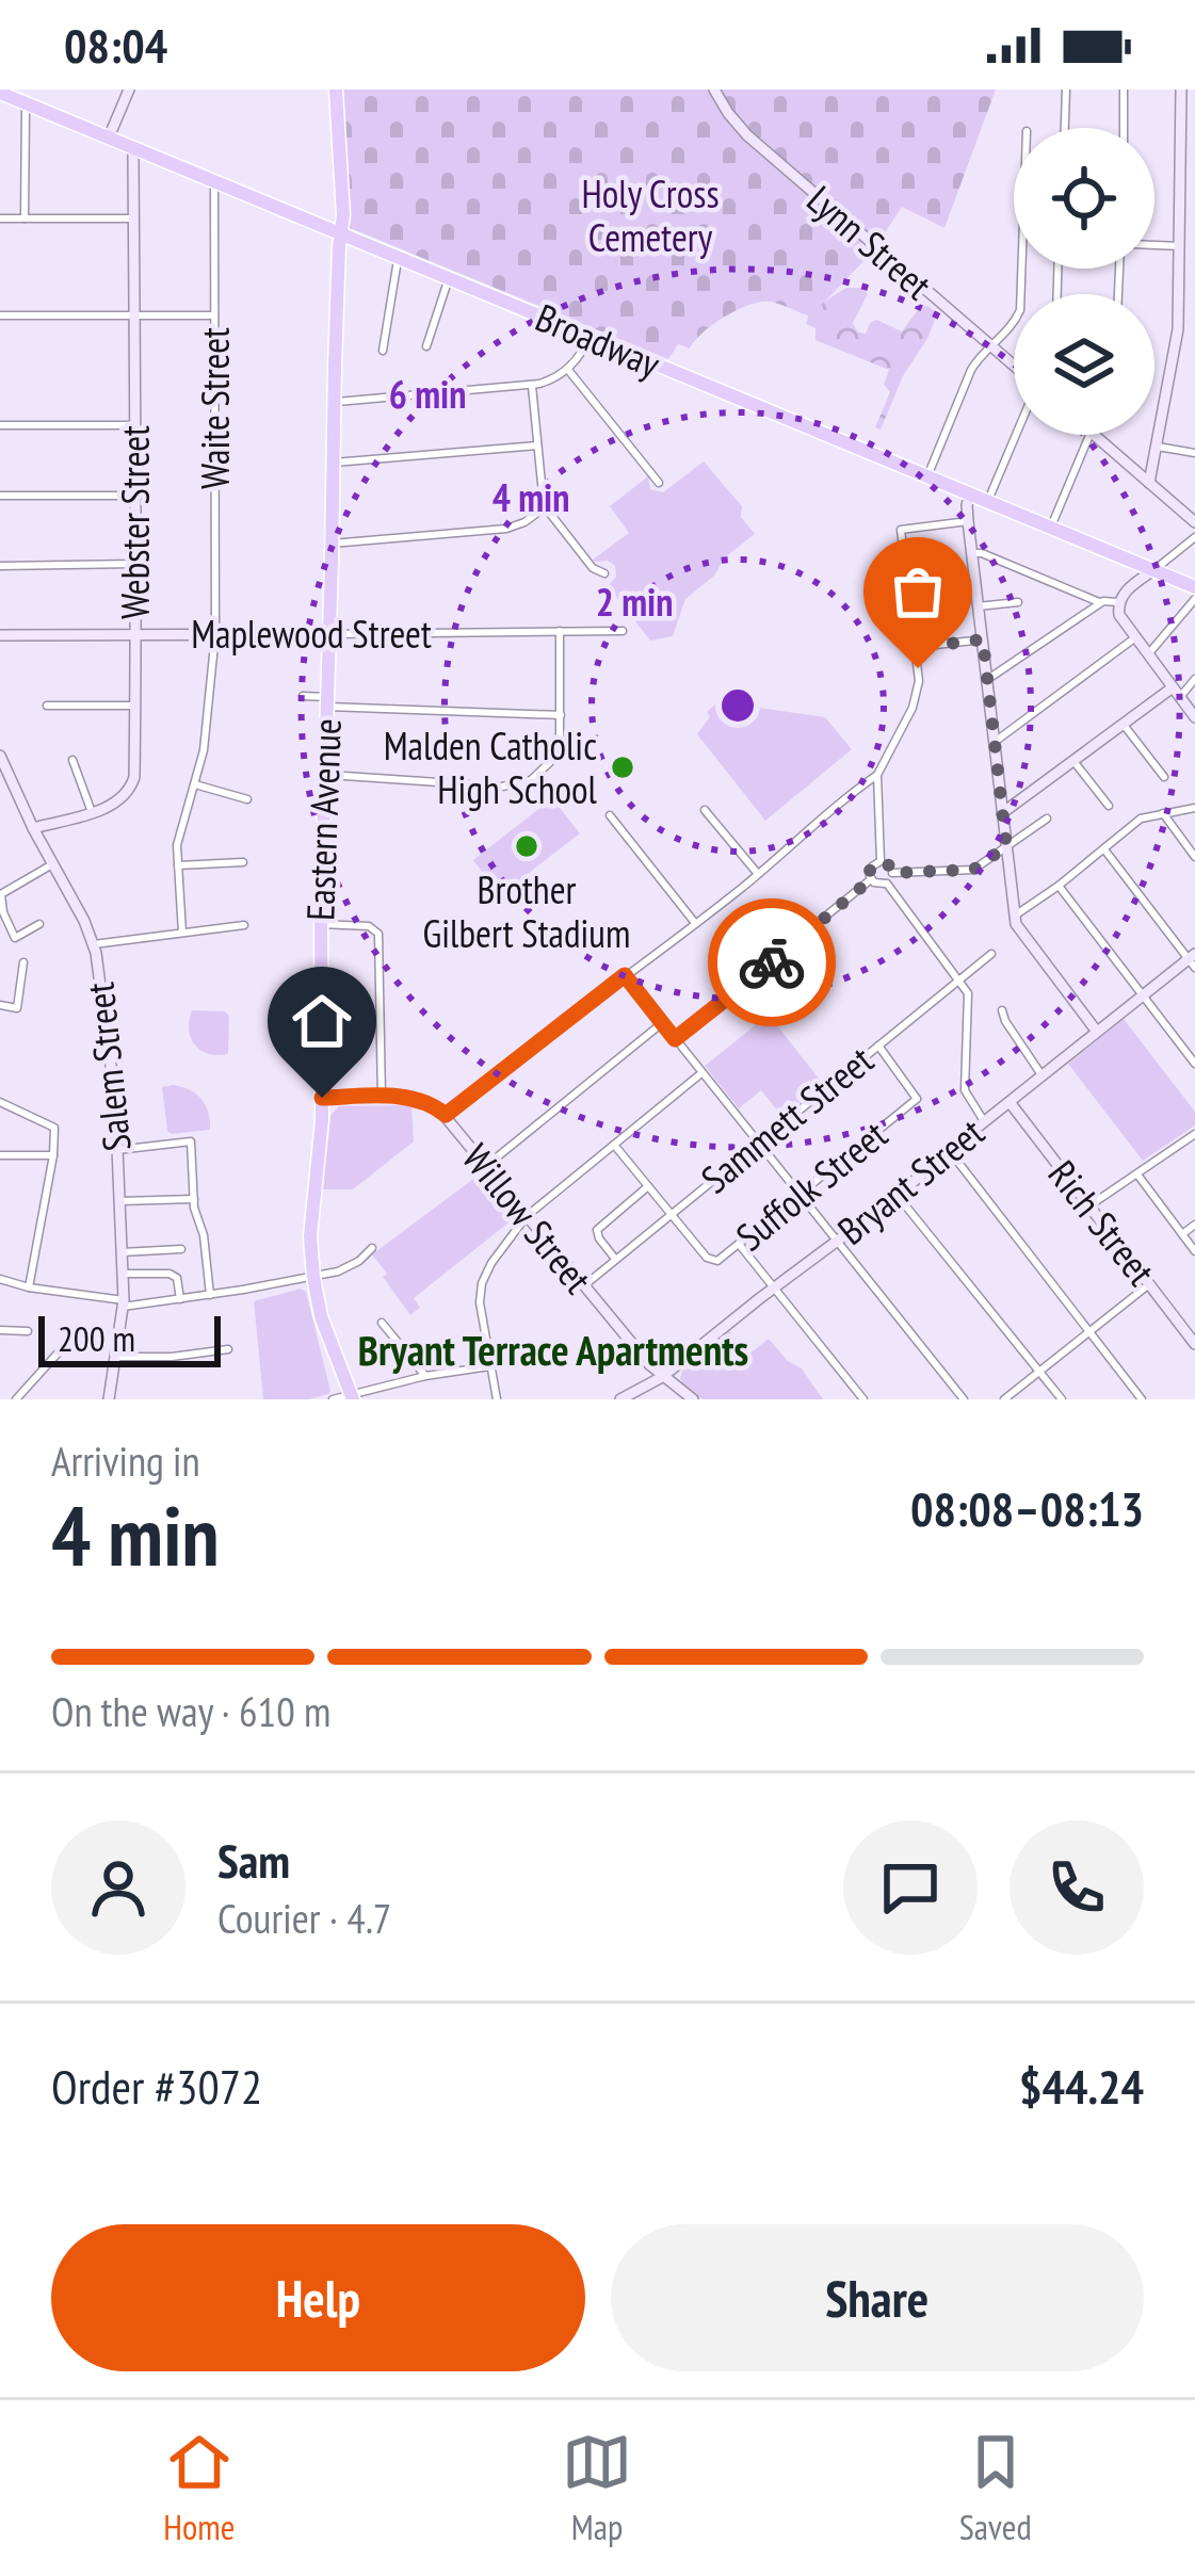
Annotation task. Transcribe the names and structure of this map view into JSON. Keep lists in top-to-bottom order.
{
  "streets": {
    "main road": [
      "Lynn Street",
      "Broadway",
      "Webster Street",
      "Maplewood Street",
      "Eastern Avenue",
      "Salem Street",
      "Bryant Street",
      "Willow Street",
      "Rich Street"
    ],
    "street": ["Waite Street", "Sammett Street", "Suffolk Street"]
  },
  "crossings": [
    ["Broadway", "Waite Street"],
    ["Broadway", "Webster Street"],
    ["Broadway", "Eastern Avenue"],
    ["Waite Street", "Maplewood Street"],
    ["Webster Street", "Maplewood Street"],
    ["Webster Street", "Salem Street"],
    ["Maplewood Street", "Eastern Avenue"],
    ["Sammett Street", "Suffolk Street"],
    ["Sammett Street", "Willow Street"],
    ["Bryant Street", "Willow Street"],
    ["Bryant Street", "Rich Street"]
  ],
  "districts": ["Bryant Terrace Apartments"],
  "parks": ["Holy Cross Cemetery"],
  "places": ["Malden Catholic High School", "Brother Gilbert Stadium"],
  "scale_bar": "200 m",
  "page": {
    "status": "08:04",
    "scale": "200 m",
    "heading": ["4 min", "Arriving in", "08:08–08:13"],
    "panel": [
      "Sam",
      "Courier · 4.7",
      "Order #3072",
      "$44.24"
    ],
    "bar": "On the way · 610 m",
    "buttons": ["Help", "Share"],
    "tabs": ["Home", "Map", "Saved"]
  },
  "rings": ["6 min", "4 min", "2 min"]
}
